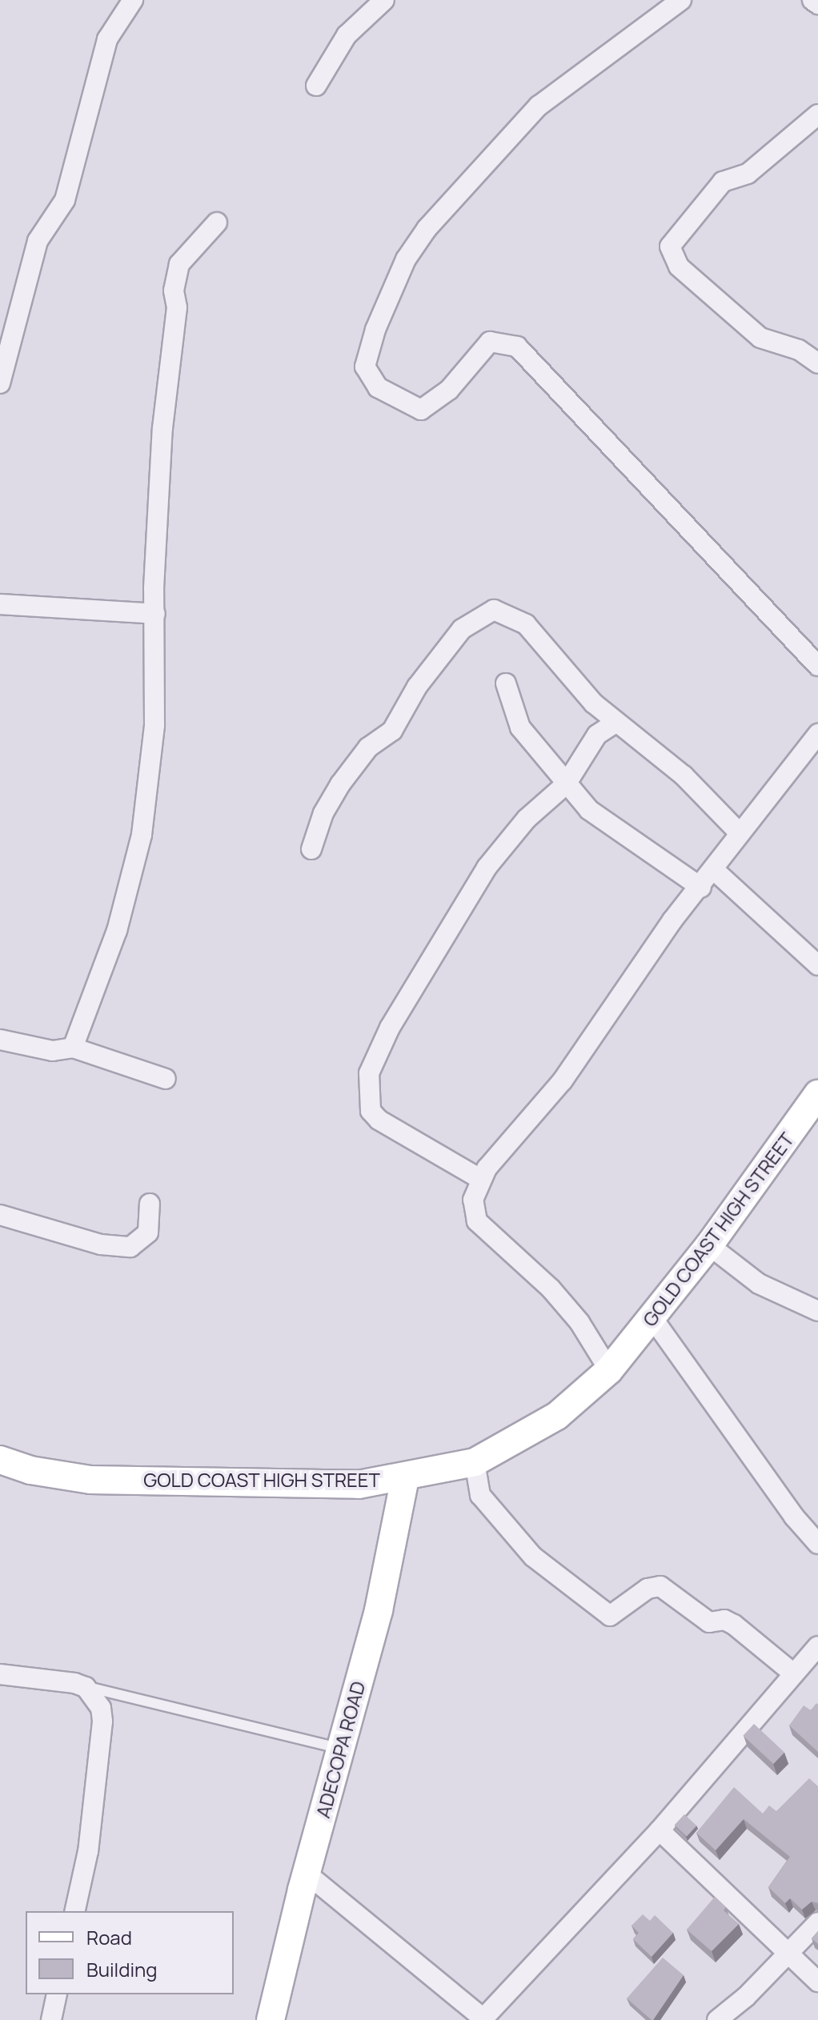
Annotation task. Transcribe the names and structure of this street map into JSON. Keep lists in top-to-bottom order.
{
  "streets": {
    "street": ["GOLD COAST HIGH STREET", "ADECOPA ROAD"]
  },
  "crossings": [
    ["GOLD COAST HIGH STREET", "ADECOPA ROAD"]
  ],
  "legend": ["Road", "Building"]
}
